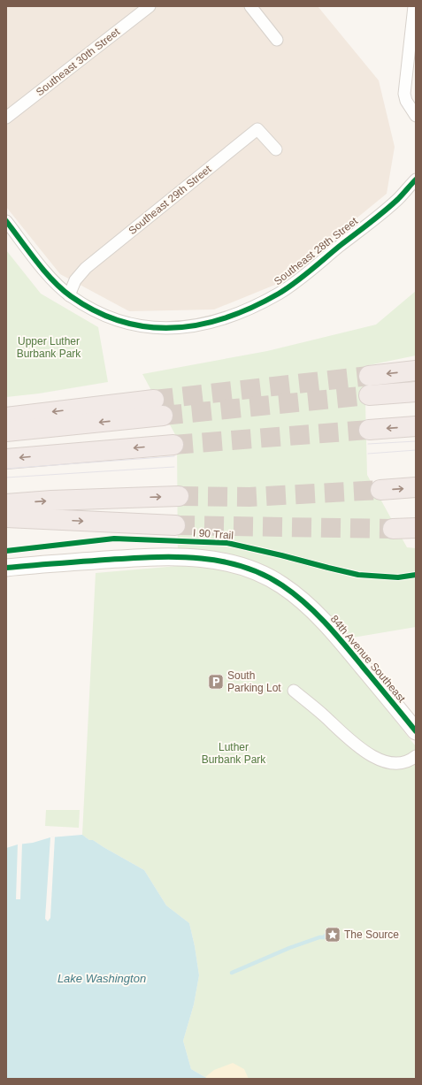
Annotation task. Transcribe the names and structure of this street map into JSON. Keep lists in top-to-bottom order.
{
  "streets": {
    "street": [
      "Southeast 30th Street",
      "Southeast 29th Street",
      "Southeast 28th Street",
      "84th Avenue Southeast"
    ],
    "cycle path": ["I 90 Trail"]
  },
  "crossings": [
    ["Southeast 29th Street", "Southeast 28th Street"]
  ],
  "water": ["Lake Washington"],
  "parks": ["Upper Luther Burbank Park", "Luther Burbank Park"],
  "places": {
    "parking": ["South Parking Lot"],
    "place": ["The Source"]
  }
}
